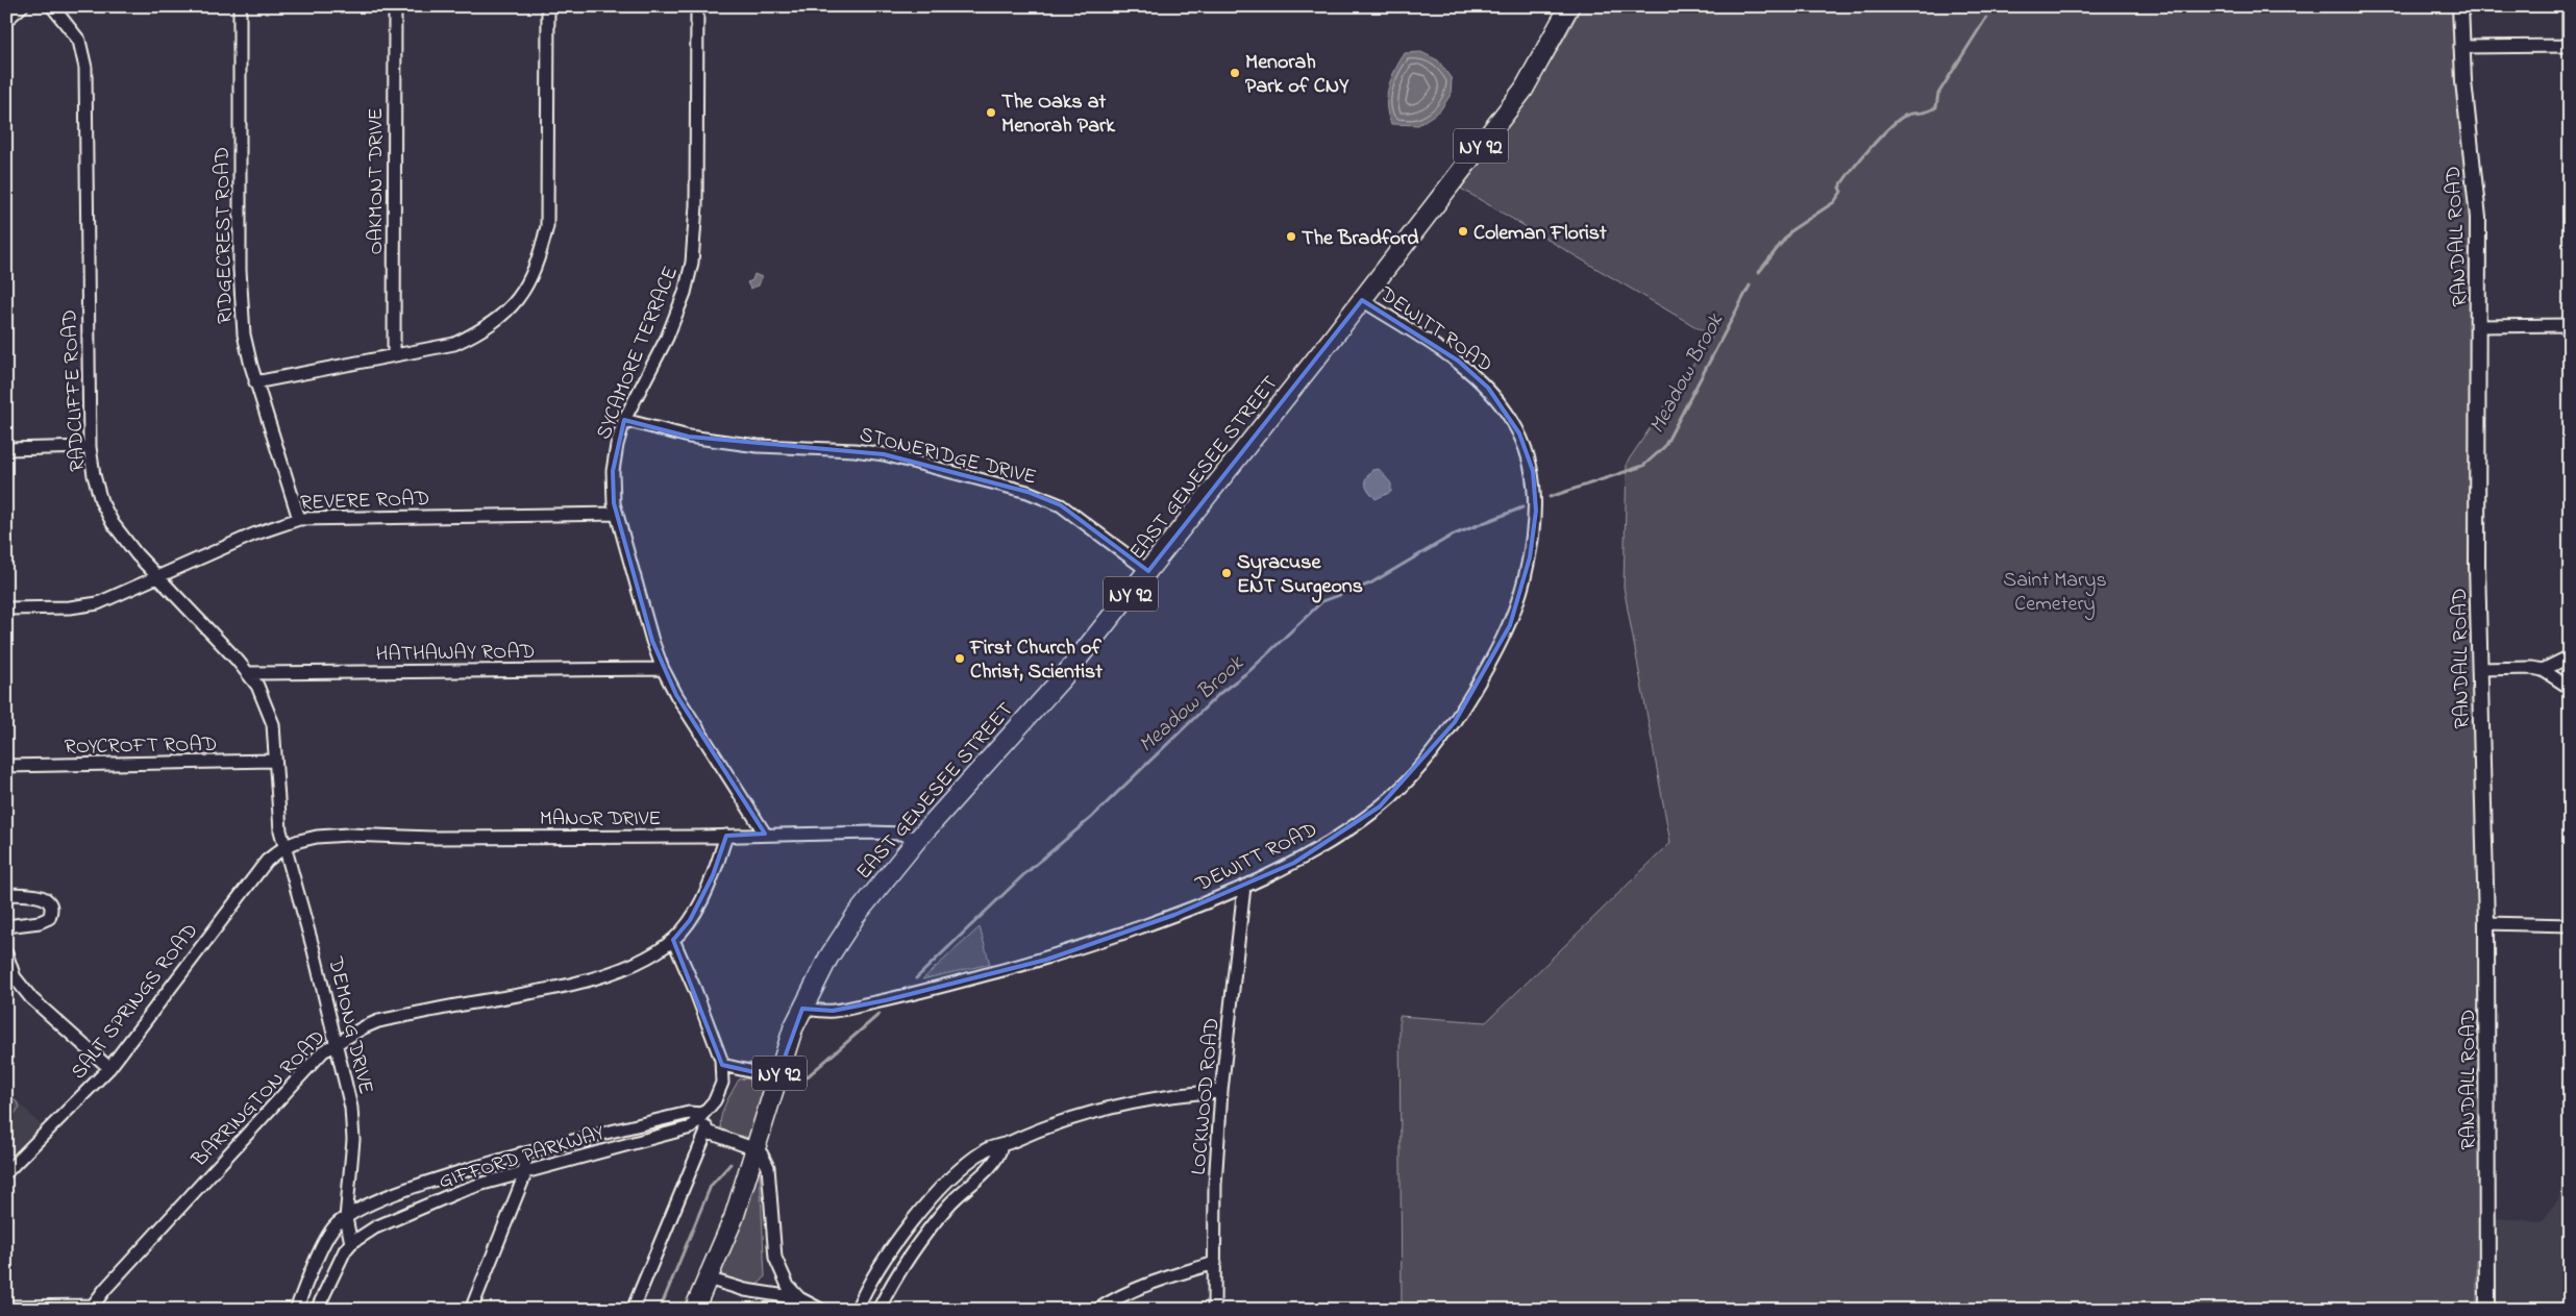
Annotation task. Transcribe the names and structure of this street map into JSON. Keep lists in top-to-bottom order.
{
  "streets": {
    "main road": ["NY 92", "EAST GENESEE STREET"],
    "street": [
      "OAKMONT DRIVE",
      "RIDGECREST ROAD",
      "RANDALL ROAD",
      "DEWITT ROAD",
      "SYCAMORE TERRACE",
      "RADCLIFFE ROAD",
      "STONERIDGE DRIVE",
      "REVERE ROAD",
      "HATHAWAY ROAD",
      "ROYCROFT ROAD",
      "MANOR DRIVE",
      "SALT SPRINGS ROAD",
      "DEMONG DRIVE",
      "LOCKWOOD ROAD",
      "BARRINGTON ROAD",
      "GIFFORD PARKWAY"
    ]
  },
  "crossings": [
    ["RIDGECREST ROAD", "REVERE ROAD"],
    ["DEWITT ROAD", "EAST GENESEE STREET"],
    ["DEWITT ROAD", "LOCKWOOD ROAD"],
    ["SYCAMORE TERRACE", "STONERIDGE DRIVE"],
    ["SYCAMORE TERRACE", "REVERE ROAD"],
    ["SYCAMORE TERRACE", "HATHAWAY ROAD"],
    ["SYCAMORE TERRACE", "MANOR DRIVE"],
    ["RADCLIFFE ROAD", "REVERE ROAD"],
    ["RADCLIFFE ROAD", "HATHAWAY ROAD"],
    ["RADCLIFFE ROAD", "ROYCROFT ROAD"],
    ["RADCLIFFE ROAD", "MANOR DRIVE"],
    ["RADCLIFFE ROAD", "SALT SPRINGS ROAD"],
    ["RADCLIFFE ROAD", "DEMONG DRIVE"],
    ["STONERIDGE DRIVE", "EAST GENESEE STREET"],
    ["EAST GENESEE STREET", "MANOR DRIVE"],
    ["MANOR DRIVE", "SALT SPRINGS ROAD"],
    ["MANOR DRIVE", "DEMONG DRIVE"],
    ["MANOR DRIVE", "BARRINGTON ROAD"],
    ["SALT SPRINGS ROAD", "DEMONG DRIVE"],
    ["DEMONG DRIVE", "BARRINGTON ROAD"],
    ["DEMONG DRIVE", "GIFFORD PARKWAY"]
  ],
  "water": ["Meadow Brook"],
  "parks": ["Saint Marys Cemetery"],
  "places": [
    "Menorah Park of CNY",
    "The Oaks at Menorah Park",
    "Coleman Florist",
    "The Bradford",
    "Syracuse ENT Surgeons",
    "First Church of Christ, Scientist"
  ]
}
